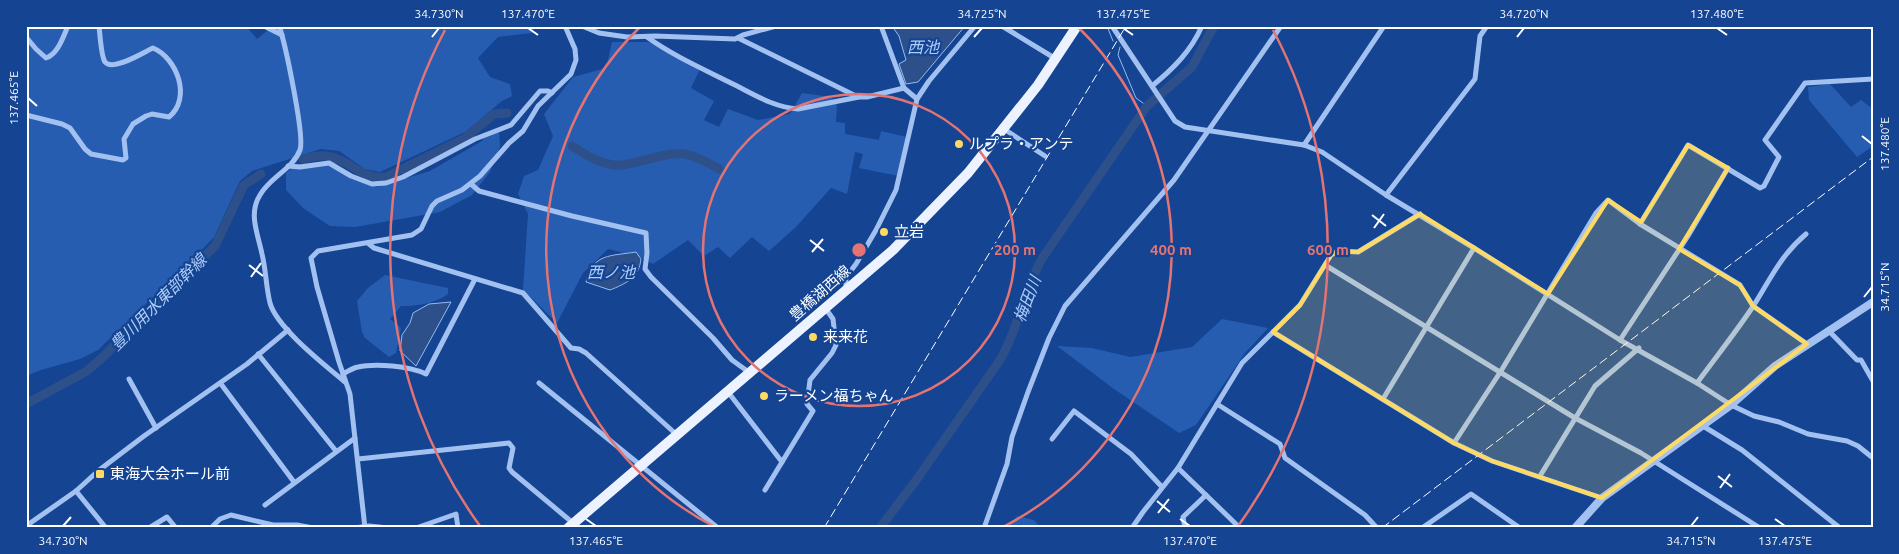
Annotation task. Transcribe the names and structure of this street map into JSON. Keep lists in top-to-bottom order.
{
  "streets": {
    "main road": ["豊橋湖西線"]
  },
  "water": [
    "西池",
    "西ノ池",
    "梅田川",
    "豊川用水東部幹線"
  ],
  "places": {
    "other": [
      "ルプラ・アンテ",
      "立岩",
      "来来花",
      "ラーメン福ちゃん"
    ],
    "transit": ["東海大会ホール前"]
  },
  "coordinates": [
    "34.730°N",
    "137.470°E",
    "34.725°N",
    "137.475°E",
    "34.720°N",
    "137.480°E",
    "137.465°E",
    "34.715°N"
  ],
  "rings": ["200 m", "400 m", "600 m"]
}
